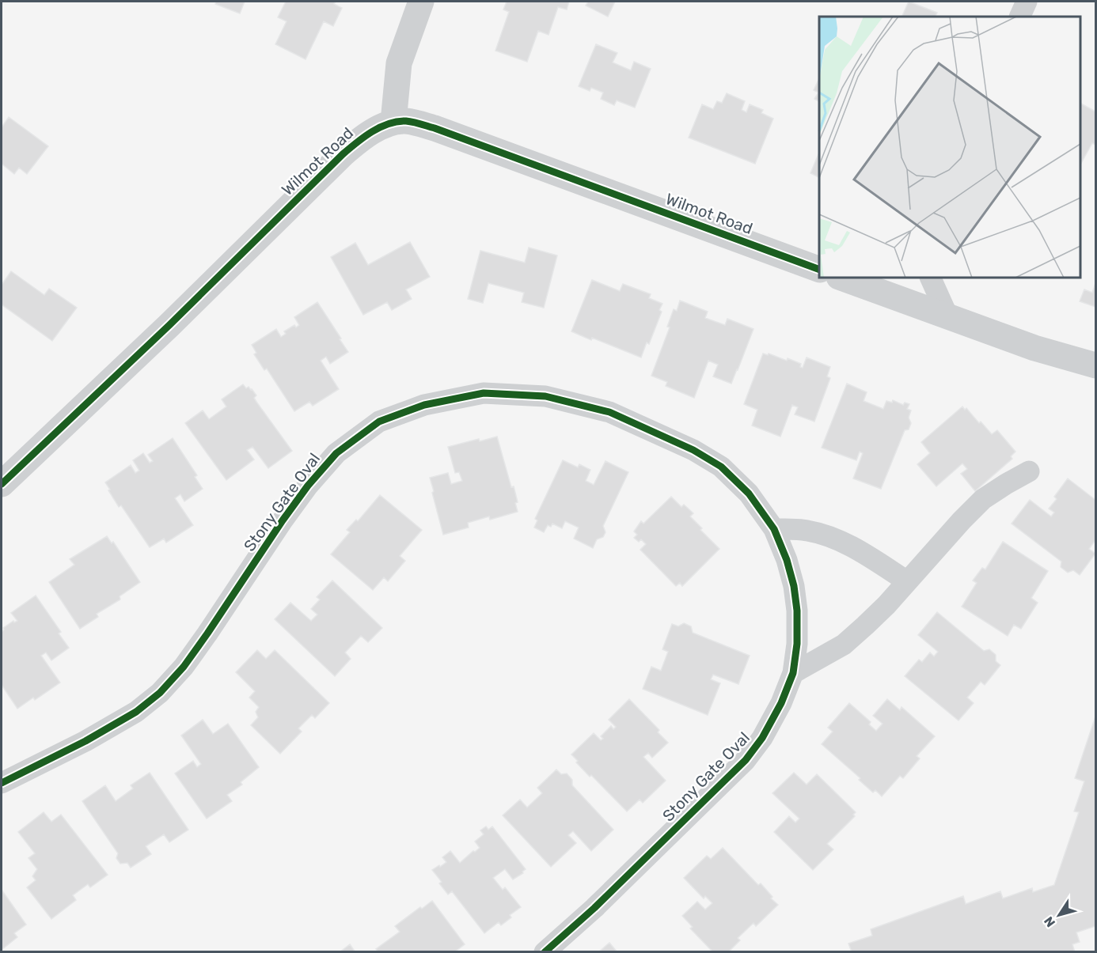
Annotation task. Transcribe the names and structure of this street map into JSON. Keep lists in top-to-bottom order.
{
  "streets": {
    "street": ["Wilmot Road", "Stony Gate Oval"]
  },
  "north": "bottom left"
}
